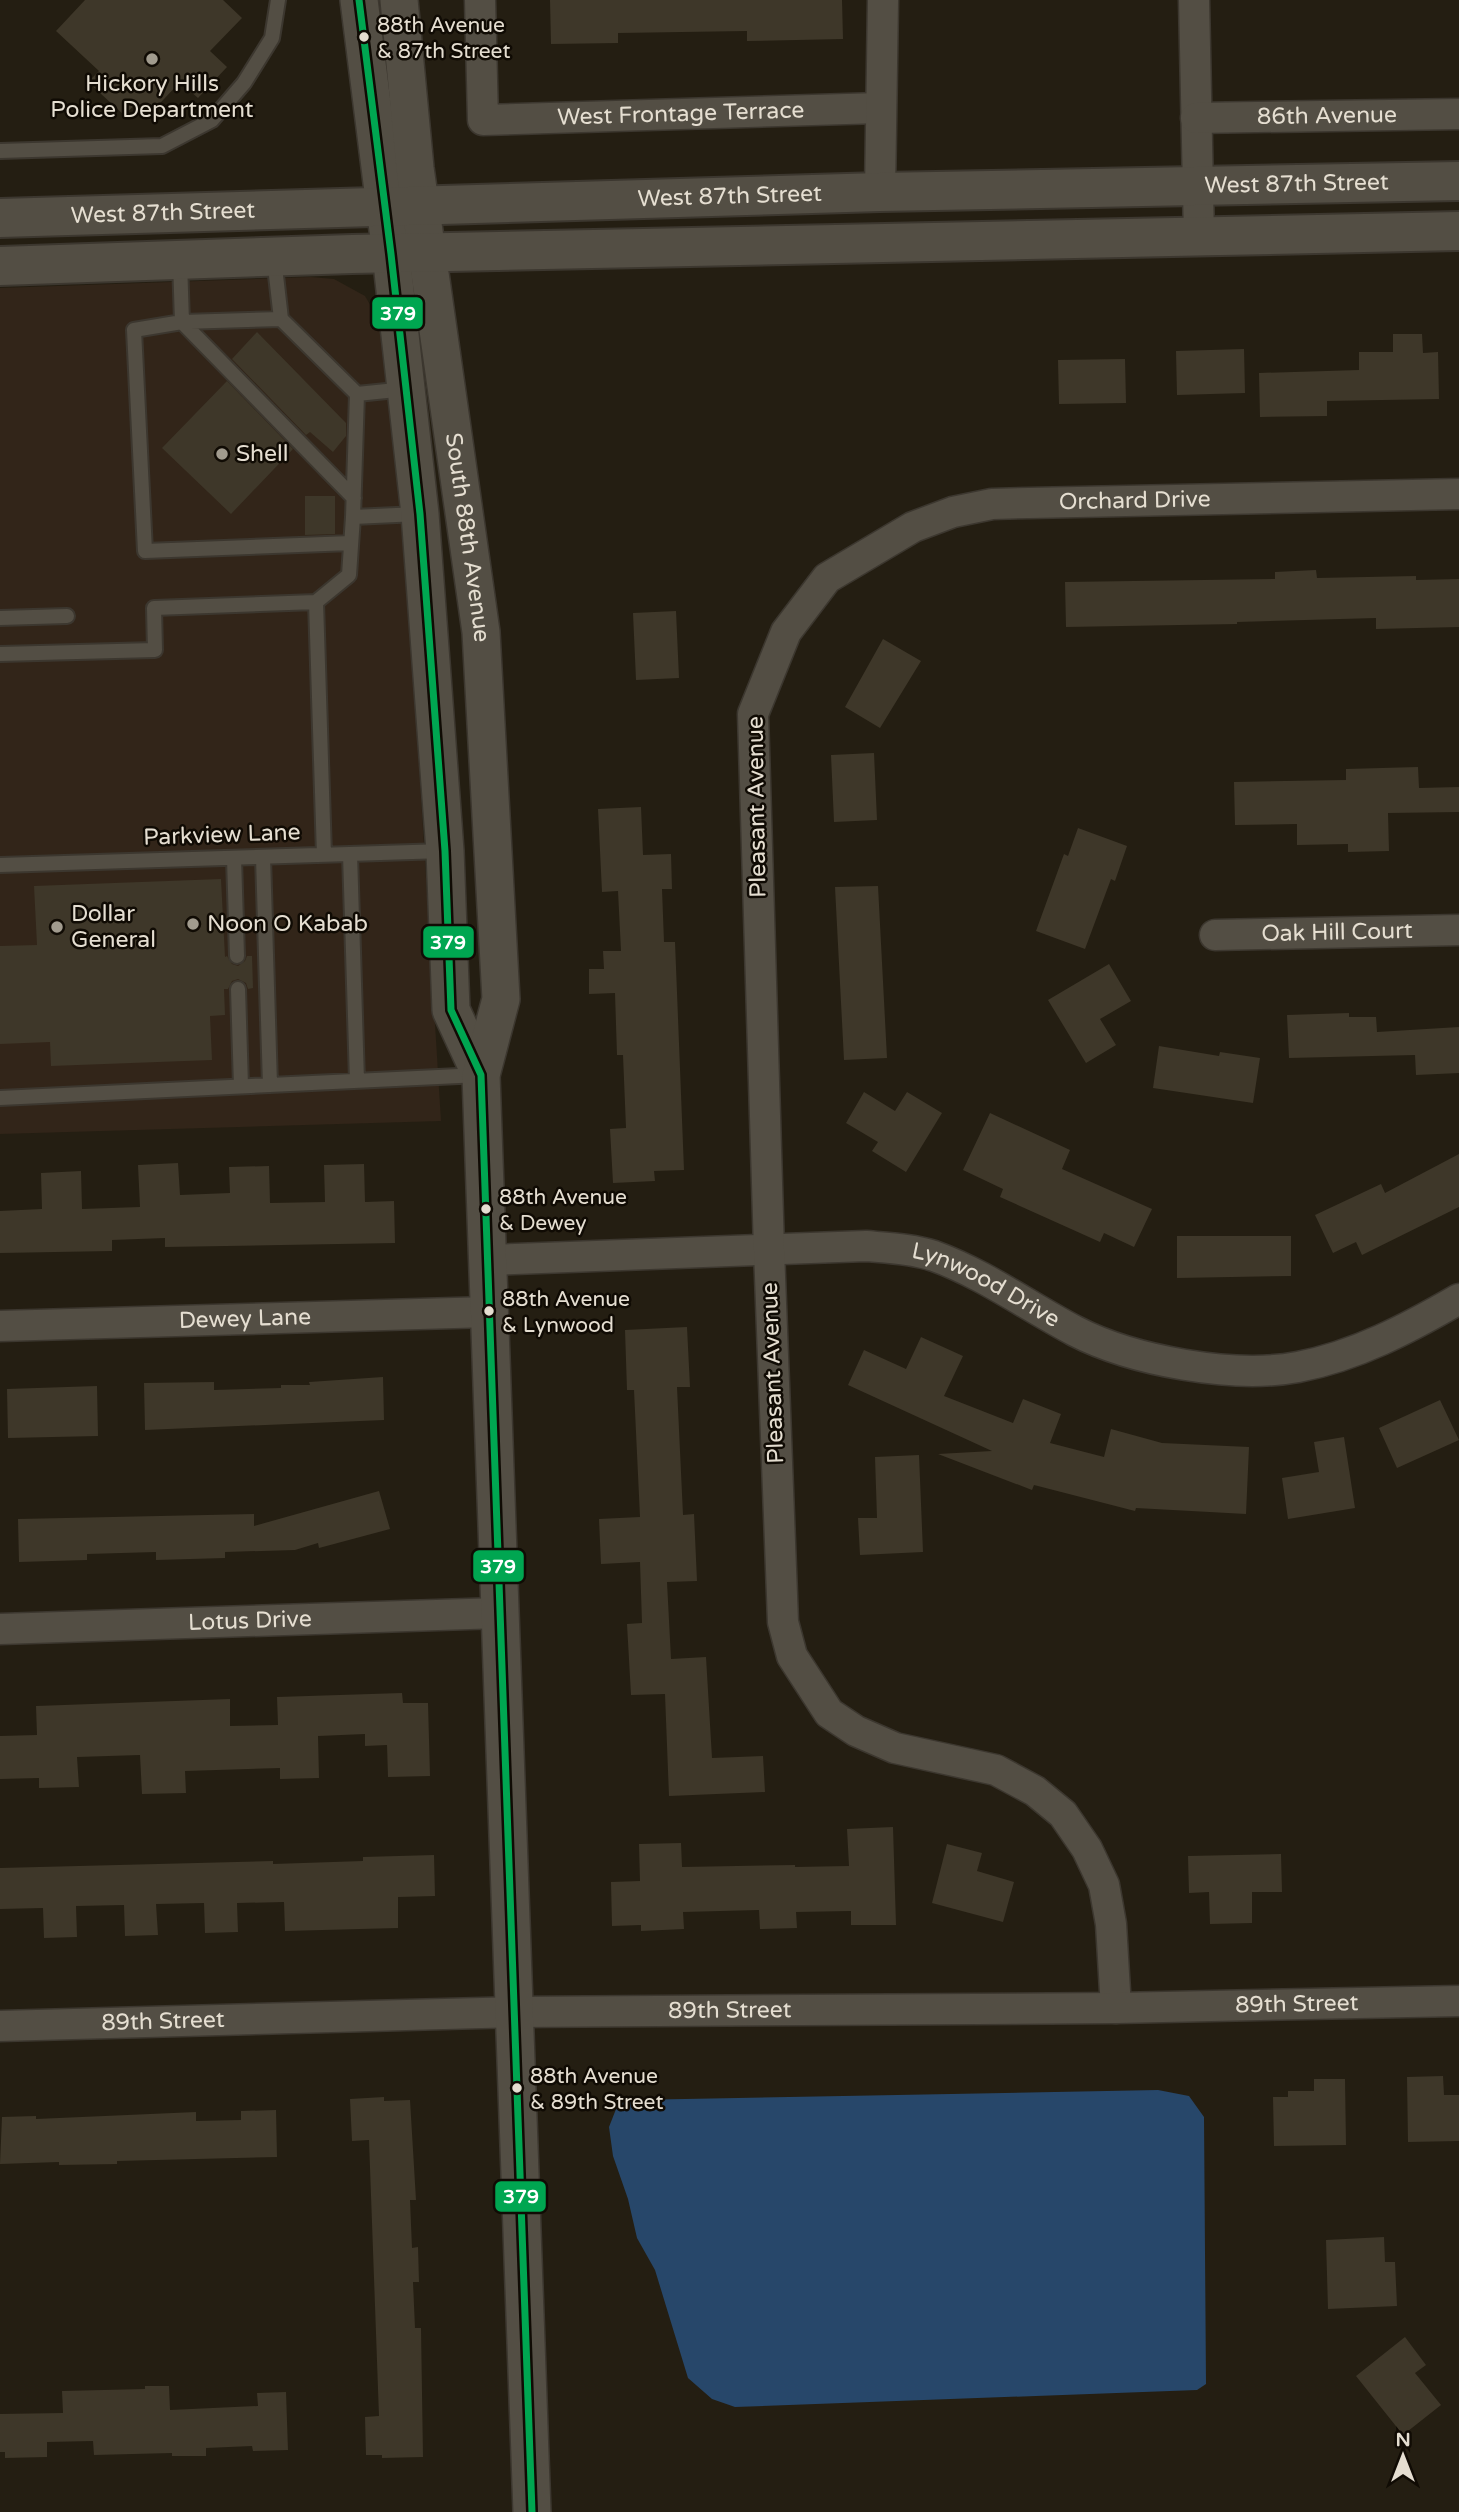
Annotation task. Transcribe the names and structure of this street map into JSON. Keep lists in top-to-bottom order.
{
  "streets": {
    "main road": ["West 87th Street"],
    "street": [
      "West Frontage Terrace",
      "86th Avenue",
      "Orchard Drive",
      "South 88th Avenue",
      "Pleasant Avenue",
      "Oak Hill Court",
      "Lynwood Drive",
      "Dewey Lane",
      "Lotus Drive",
      "89th Street"
    ],
    "lane": ["Parkview Lane"]
  },
  "crossings": [
    ["West 87th Street", "South 88th Avenue"],
    ["Orchard Drive", "Pleasant Avenue"],
    ["South 88th Avenue", "Parkview Lane"],
    ["South 88th Avenue", "Lynwood Drive"],
    ["South 88th Avenue", "Dewey Lane"],
    ["South 88th Avenue", "Lotus Drive"],
    ["South 88th Avenue", "89th Street"],
    ["Pleasant Avenue", "Lynwood Drive"],
    ["Pleasant Avenue", "89th Street"]
  ],
  "places": [
    "88th Avenue & 87th Street",
    "Hickory Hills Police Department",
    "Shell",
    "Noon O Kabab",
    "Dollar General",
    "88th Avenue & Dewey",
    "88th Avenue & Lynwood",
    "88th Avenue & 89th Street"
  ],
  "lines": ["transit line 379"],
  "north": "top"
}
